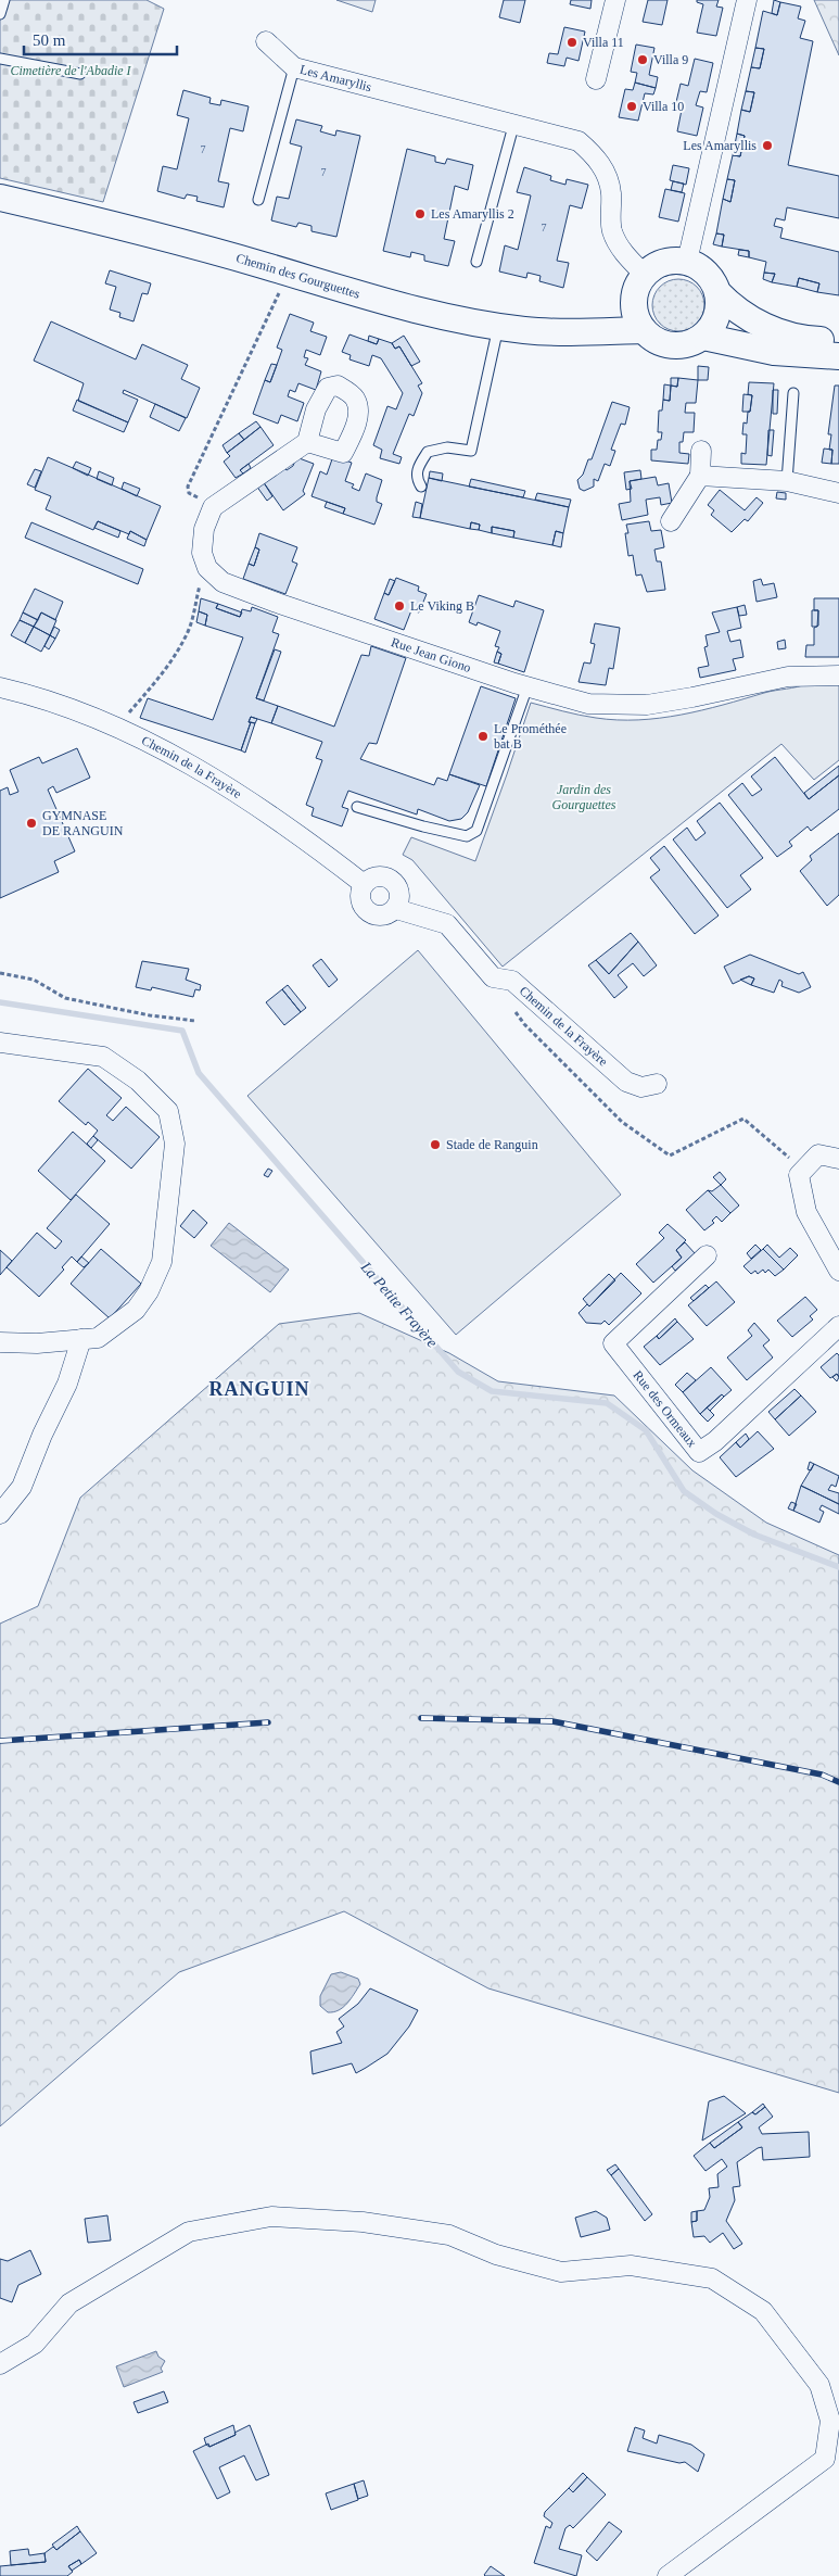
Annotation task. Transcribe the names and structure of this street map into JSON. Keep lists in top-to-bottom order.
{
  "streets": {
    "main road": ["Chemin des Gourguettes"],
    "street": [
      "Les Amaryllis",
      "Rue Jean Giono",
      "Chemin de la Frayère",
      "Rue des Ormeaux"
    ]
  },
  "crossings": [
    ["Les Amaryllis", "Chemin des Gourguettes"]
  ],
  "districts": ["RANGUIN"],
  "water": ["La Petite Frayère"],
  "parks": ["Cimetière de l'Abadie I", "Jardin des Gourguettes"],
  "places": [
    "Villa 11",
    "Villa 9",
    "Villa 10",
    "Les Amaryllis",
    "Les Amaryllis 2",
    "Le Viking B",
    "Le Prométhée bat B",
    "GYMNASE DE RANGUIN",
    "Stade de Ranguin"
  ],
  "house_numbers": ["7", "7", "7"],
  "scale_bar": "50 m"
}
